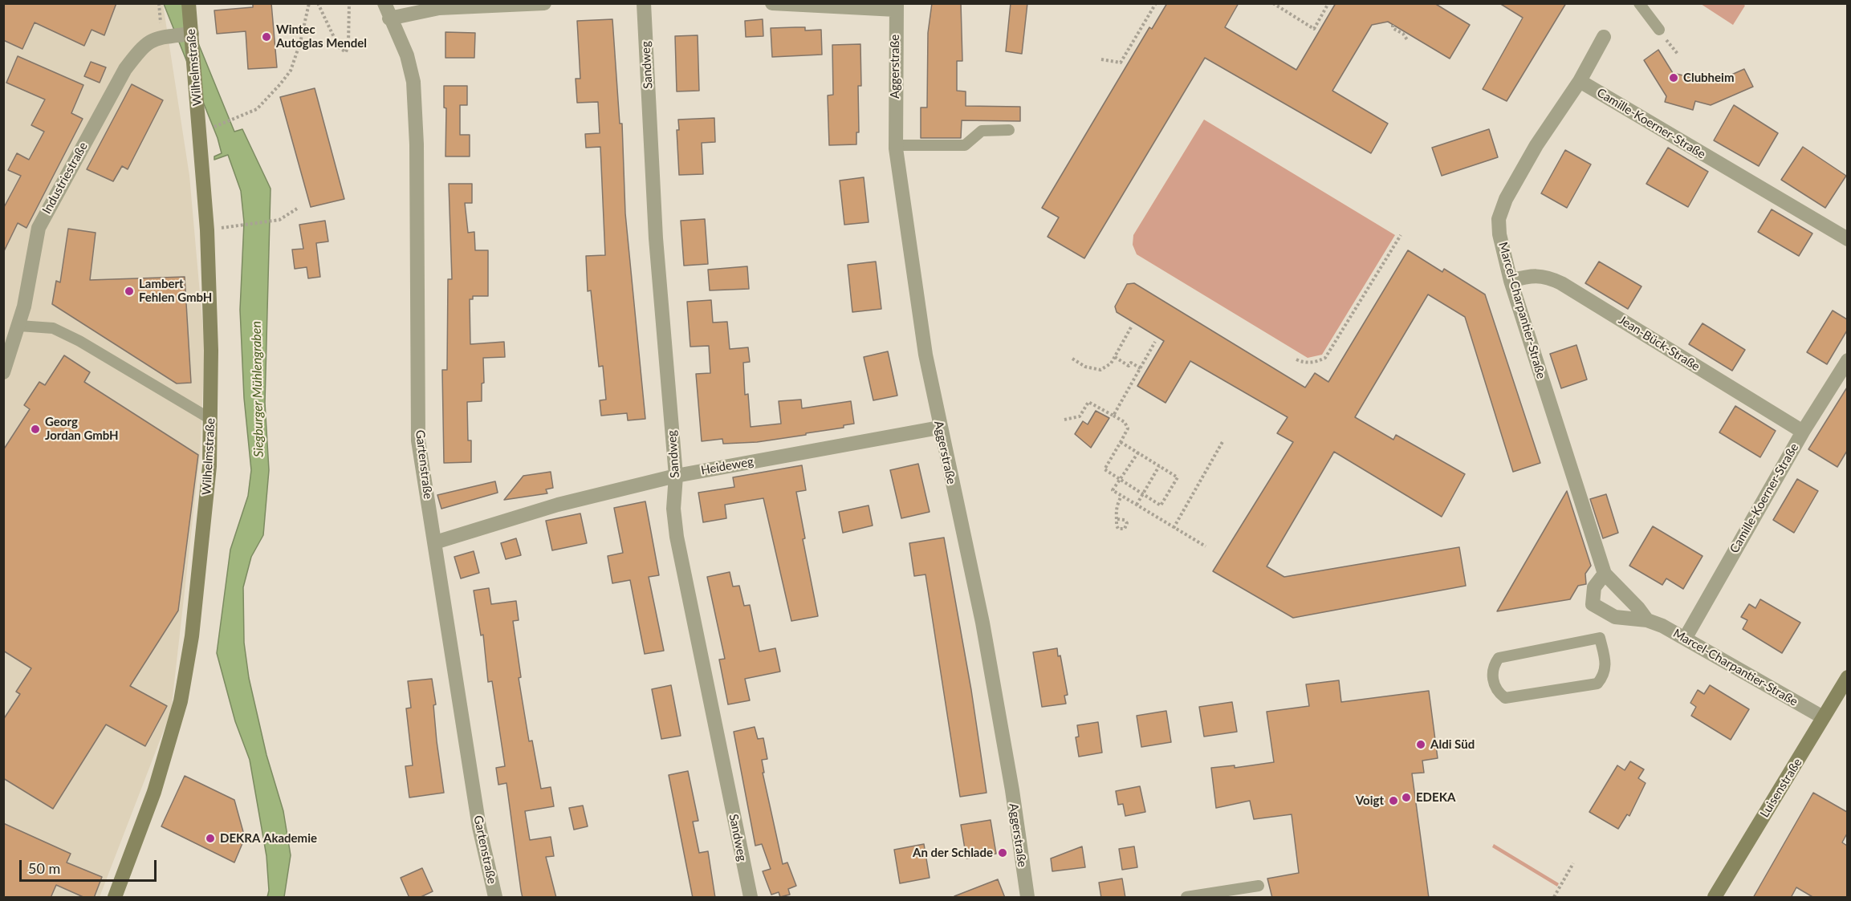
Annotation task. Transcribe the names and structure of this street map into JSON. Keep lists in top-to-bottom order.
{
  "streets": {
    "main road": ["Wilhelmstraße", "Luisenstraße"],
    "street": [
      "Sandweg",
      "Aggerstraße",
      "Camille-Koerner-Straße",
      "Industriestraße",
      "Marcel-Charpantier-Straße",
      "Jean-Bück-Straße",
      "Gartenstraße",
      "Heideweg"
    ]
  },
  "crossings": [
    ["Sandweg", "Heideweg"],
    ["Aggerstraße", "Heideweg"],
    ["Wilhelmstraße", "Industriestraße"],
    ["Camille-Koerner-Straße", "Marcel-Charpantier-Straße"],
    ["Camille-Koerner-Straße", "Jean-Bück-Straße"],
    ["Marcel-Charpantier-Straße", "Jean-Bück-Straße"],
    ["Marcel-Charpantier-Straße", "Luisenstraße"],
    ["Gartenstraße", "Heideweg"]
  ],
  "water": ["Siegburger Mühlengraben"],
  "places": [
    "Wintec Autoglas Mendel",
    "Clubheim",
    "Lambert Fehlen GmbH",
    "Georg Jordan GmbH",
    "Aldi Süd",
    "EDEKA",
    "Voigt",
    "DEKRA Akademie",
    "An der Schlade"
  ],
  "scale_bar": "50 m"
}
